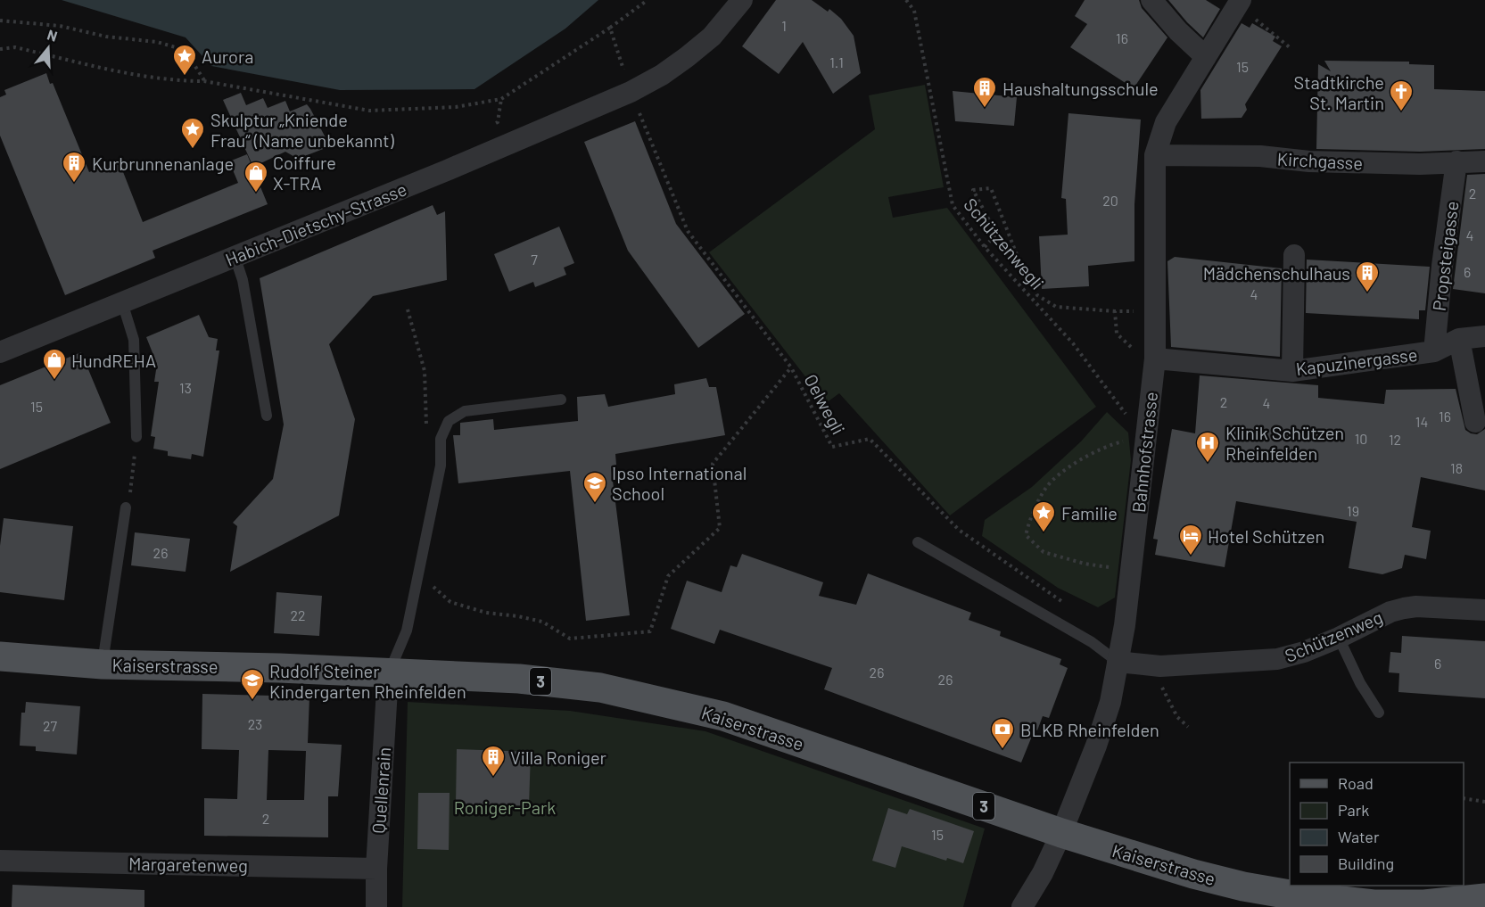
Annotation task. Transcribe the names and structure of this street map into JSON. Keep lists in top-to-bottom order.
{
  "streets": {
    "main road": ["Kaiserstrasse", "3"],
    "street": [
      "Kirchgasse",
      "Habich-Dietschy-Strasse",
      "Propsteigasse",
      "Kapuzinergasse",
      "Bahnhofstrasse",
      "Schützenweg",
      "Quellenrain",
      "Margaretenweg"
    ],
    "path": ["Schützenwegli", "Oelwegli"]
  },
  "crossings": [
    ["Kirchgasse", "Propsteigasse"],
    ["Kirchgasse", "Bahnhofstrasse"],
    ["Habich-Dietschy-Strasse", "Oelwegli"],
    ["Schützenwegli", "Bahnhofstrasse"],
    ["Propsteigasse", "Kapuzinergasse"],
    ["Kapuzinergasse", "Bahnhofstrasse"],
    ["Bahnhofstrasse", "Schützenweg"],
    ["Bahnhofstrasse", "Kaiserstrasse"],
    ["Kaiserstrasse", "Quellenrain"],
    ["Quellenrain", "Margaretenweg"]
  ],
  "parks": ["Roniger-Park"],
  "places": {
    "place": ["Aurora", "Skulptur „Kniende Frau“ (Name unbekannt)", "Familie"],
    "building": [
      "Haushaltungsschule",
      "Kurbrunnenanlage",
      "Mädchenschulhaus",
      "Villa Roniger"
    ],
    "church": ["Stadtkirche St. Martin"],
    "shop": ["Coiffure X-TRA", "HundREHA"],
    "hospital": ["Klinik Schützen Rheinfelden"],
    "school or university": ["Ipso International School", "Rudolf Steiner Kindergarten Rheinfelden"],
    "hotel": ["Hotel Schützen"],
    "bank": ["BLKB Rheinfelden"]
  },
  "house_numbers": [
    "1",
    "16",
    "1.1",
    "15",
    "2",
    "20",
    "4",
    "7",
    "6",
    "4",
    "13",
    "2",
    "4",
    "15",
    "16",
    "14",
    "10",
    "12",
    "18",
    "19",
    "26",
    "22",
    "6",
    "26",
    "26",
    "23",
    "27",
    "2",
    "15"
  ],
  "legend": [
    "Road",
    "Park",
    "Water",
    "Building"
  ],
  "north": "top"
}
